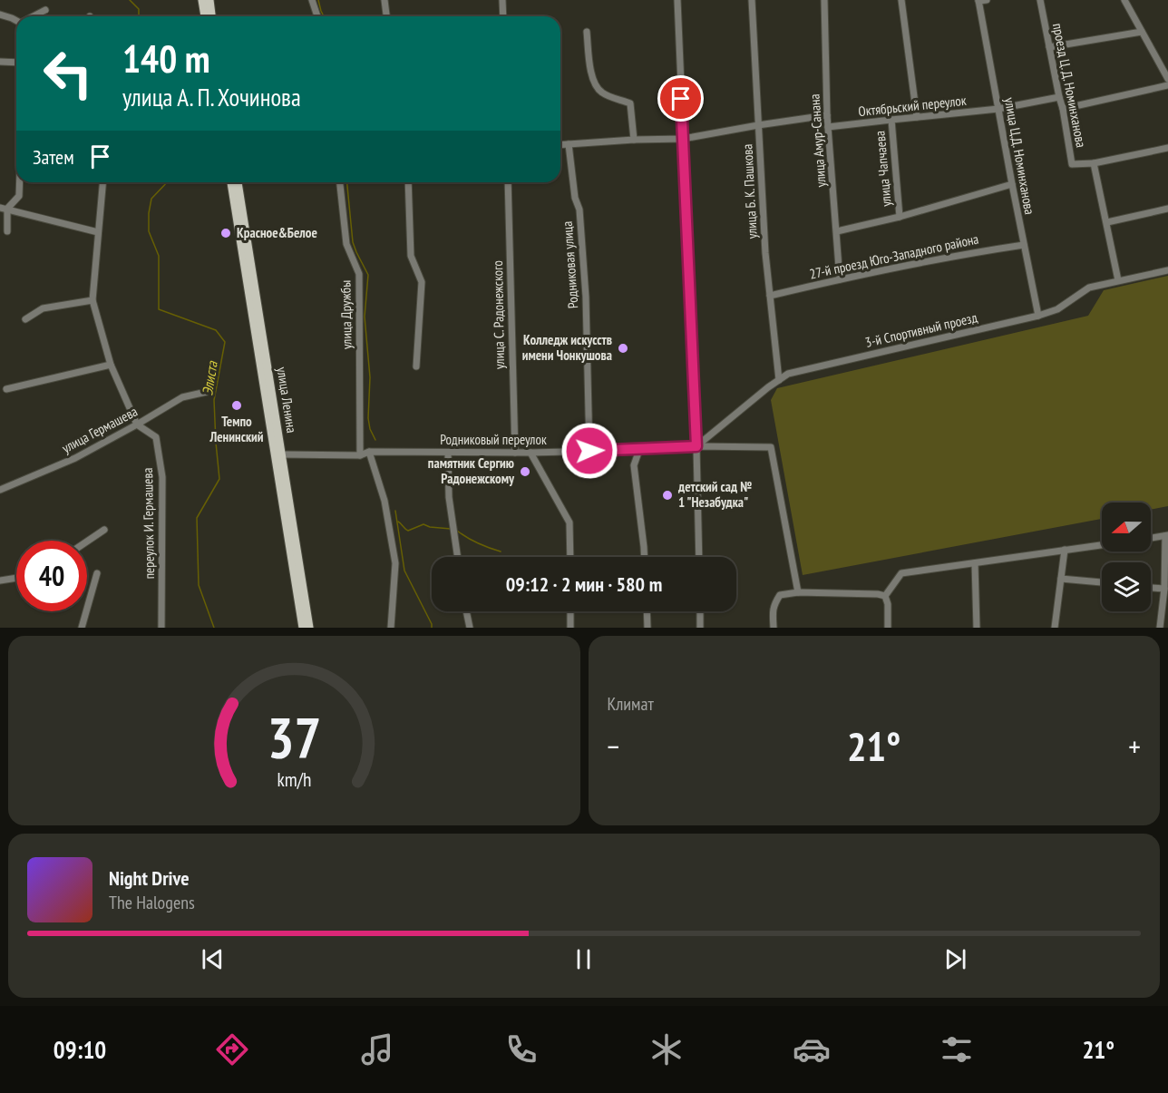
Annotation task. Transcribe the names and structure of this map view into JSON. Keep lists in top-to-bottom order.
{
  "streets": {
    "main road": ["улица Ленина"],
    "street": [
      "проезд Ц. Д. Номинханова",
      "Октябрьский переулок",
      "улица Амур-Санана",
      "улица Ц.Д. Номинханова",
      "улица Чапчаева",
      "улица Б. К. Пашкова",
      "27-й проезд Юго-Западного района",
      "Родниковая улица",
      "улица Дружбы",
      "улица С. Радонежского",
      "3-й Спортивный проезд",
      "улица Гермашева",
      "Родниковый переулок",
      "переулок И. Гермашева"
    ]
  },
  "crossings": [
    ["проезд Ц. Д. Номинханова", "Октябрьский переулок"],
    ["проезд Ц. Д. Номинханова", "3-й Спортивный проезд"],
    ["Октябрьский переулок", "улица Амур-Санана"],
    ["Октябрьский переулок", "улица Ц.Д. Номинханова"],
    ["Октябрьский переулок", "улица Чапчаева"],
    ["улица Амур-Санана", "27-й проезд Юго-Западного района"],
    ["улица Ц.Д. Номинханова", "27-й проезд Юго-Западного района"],
    ["улица Ц.Д. Номинханова", "3-й Спортивный проезд"],
    ["улица Б. К. Пашкова", "27-й проезд Юго-Западного района"],
    ["улица Б. К. Пашкова", "3-й Спортивный проезд"],
    ["Родниковая улица", "Родниковый переулок"],
    ["улица Дружбы", "Родниковый переулок"],
    ["улица С. Радонежского", "Родниковый переулок"],
    ["3-й Спортивный проезд", "Родниковый переулок"],
    ["улица Ленина", "Родниковый переулок"],
    ["улица Гермашева", "переулок И. Гермашева"]
  ],
  "water": ["Элиста"],
  "places": [
    "Красное&Белое",
    "Колледж искусств имени Чонкушова",
    "Темпо Ленинский",
    "памятник Сергию Радонежскому",
    "детский сад № 1 \"Незабудка\""
  ],
  "north": "left",
  "page": {
    "turn": ["140 m", "улица А. П. Хочинова"],
    "then": "Затем",
    "limit": "40",
    "trip": "09:12 · 2 мин · 580 m",
    "tile": "Климат",
    "heat": ["−", "21°", "+"],
    "song": ["Night Drive", "The Halogens"],
    "tabs": ["09:10", "21°"],
    "gauge": ["37", "km/h"]
  }
}
